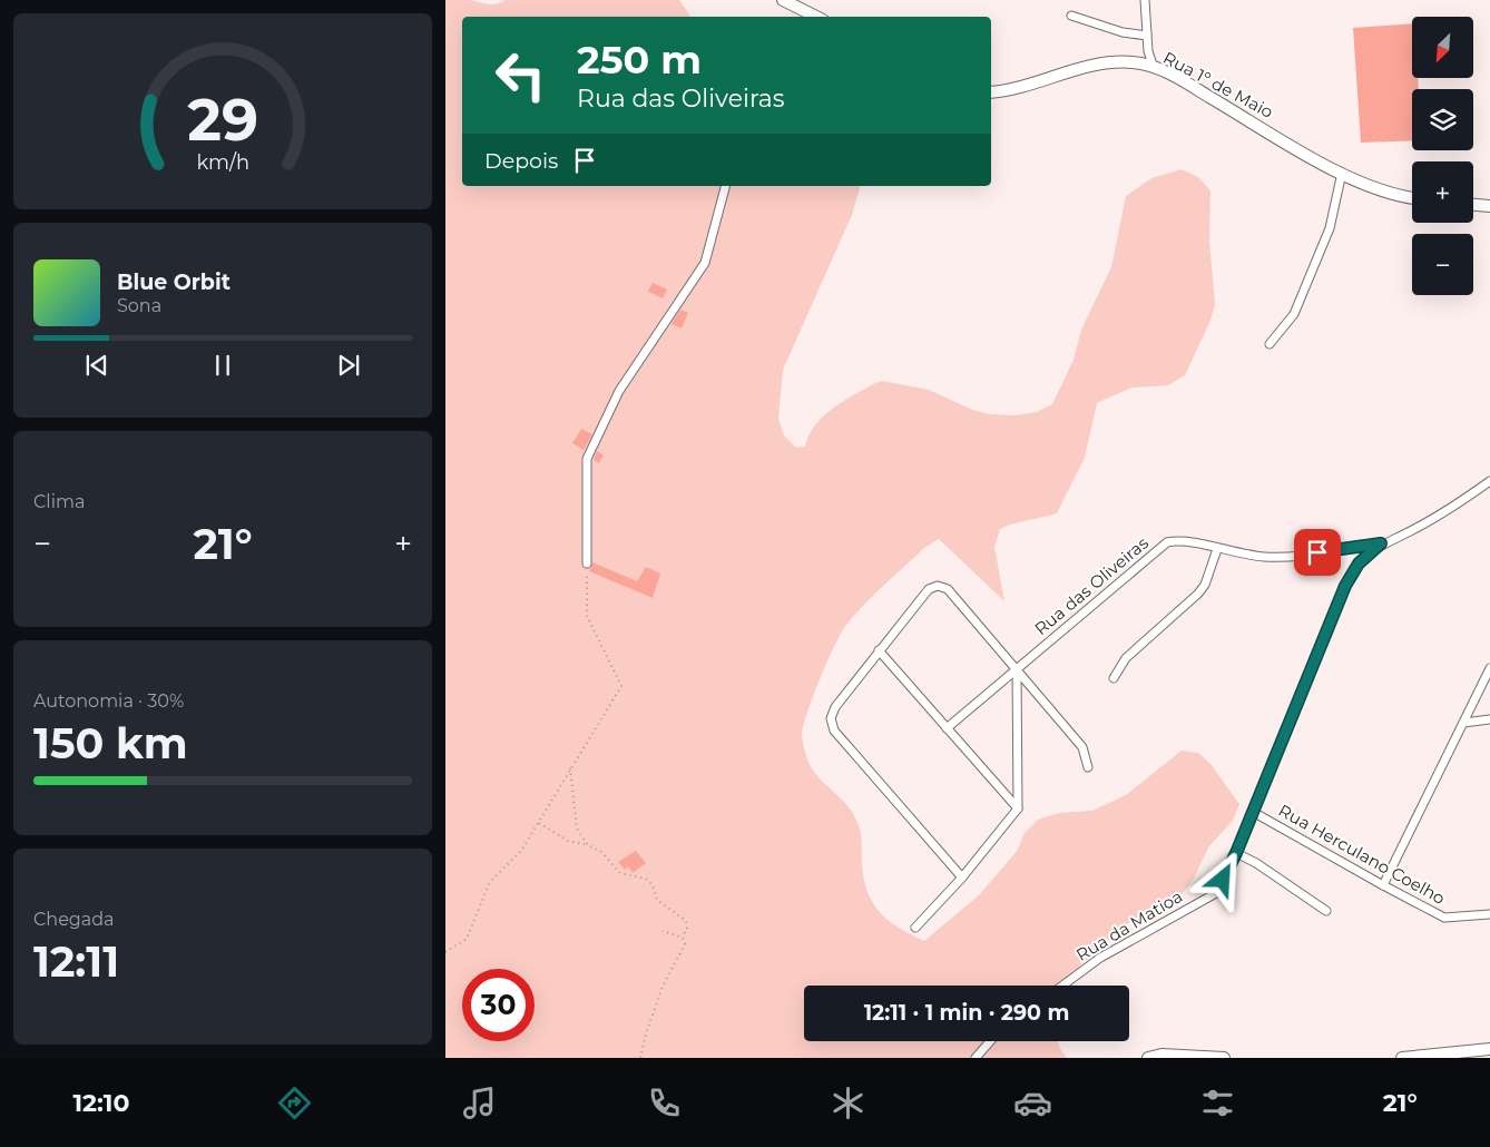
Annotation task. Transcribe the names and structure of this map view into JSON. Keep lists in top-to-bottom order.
{
  "streets": {
    "street": [
      "Rua 1º de Maio",
      "Rua das Oliveiras",
      "Rua Herculano Coelho",
      "Rua da Matioa"
    ]
  },
  "crossings": [
    ["Rua das Oliveiras", "Rua da Matioa"],
    ["Rua Herculano Coelho", "Rua da Matioa"]
  ],
  "north": "bottom left",
  "page": {
    "map_buttons": ["+", "−"],
    "turn": ["250 m", "Rua das Oliveiras"],
    "then": "Depois",
    "song": ["Blue Orbit", "Sona"],
    "tile": [
      "Clima",
      ["Autonomia · 30%", "150 km"],
      ["Chegada", "12:11"]
    ],
    "heat": ["−", "21°", "+"],
    "limit": "30",
    "trip": "12:11 · 1 min · 290 m",
    "tabs": ["12:10", "21°"],
    "gauge": ["29", "km/h"]
  }
}
